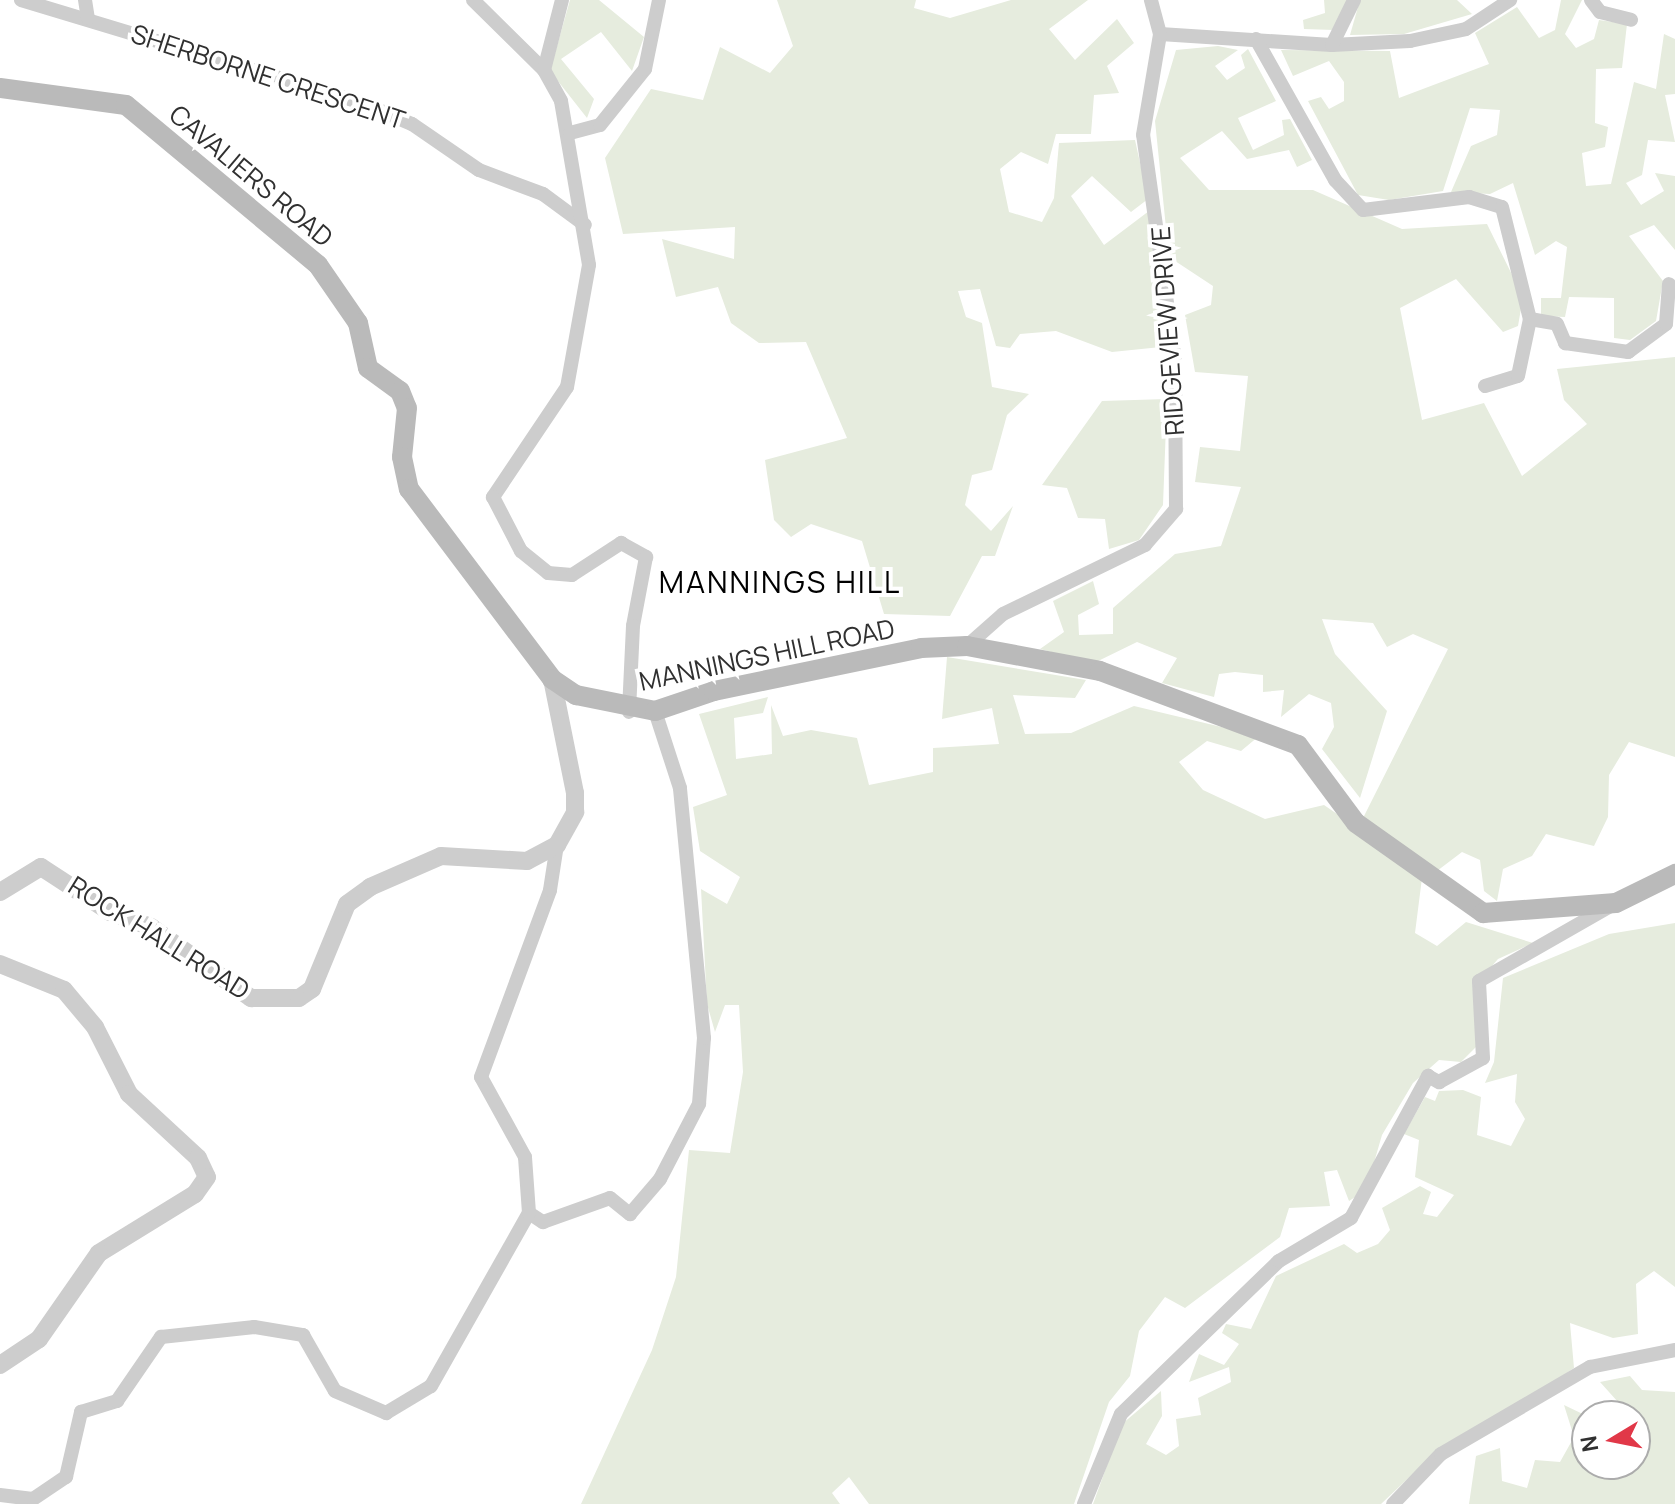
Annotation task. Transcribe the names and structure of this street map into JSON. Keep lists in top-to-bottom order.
{
  "streets": {
    "main road": ["CAVALIERS ROAD", "MANNINGS HILL ROAD"],
    "street": ["SHERBORNE CRESCENT", "RIDGEVIEW DRIVE", "ROCK HALL ROAD"]
  },
  "crossings": [
    ["CAVALIERS ROAD", "MANNINGS HILL ROAD"],
    ["RIDGEVIEW DRIVE", "MANNINGS HILL ROAD"]
  ],
  "districts": ["MANNINGS HILL"],
  "north": "left"
}
